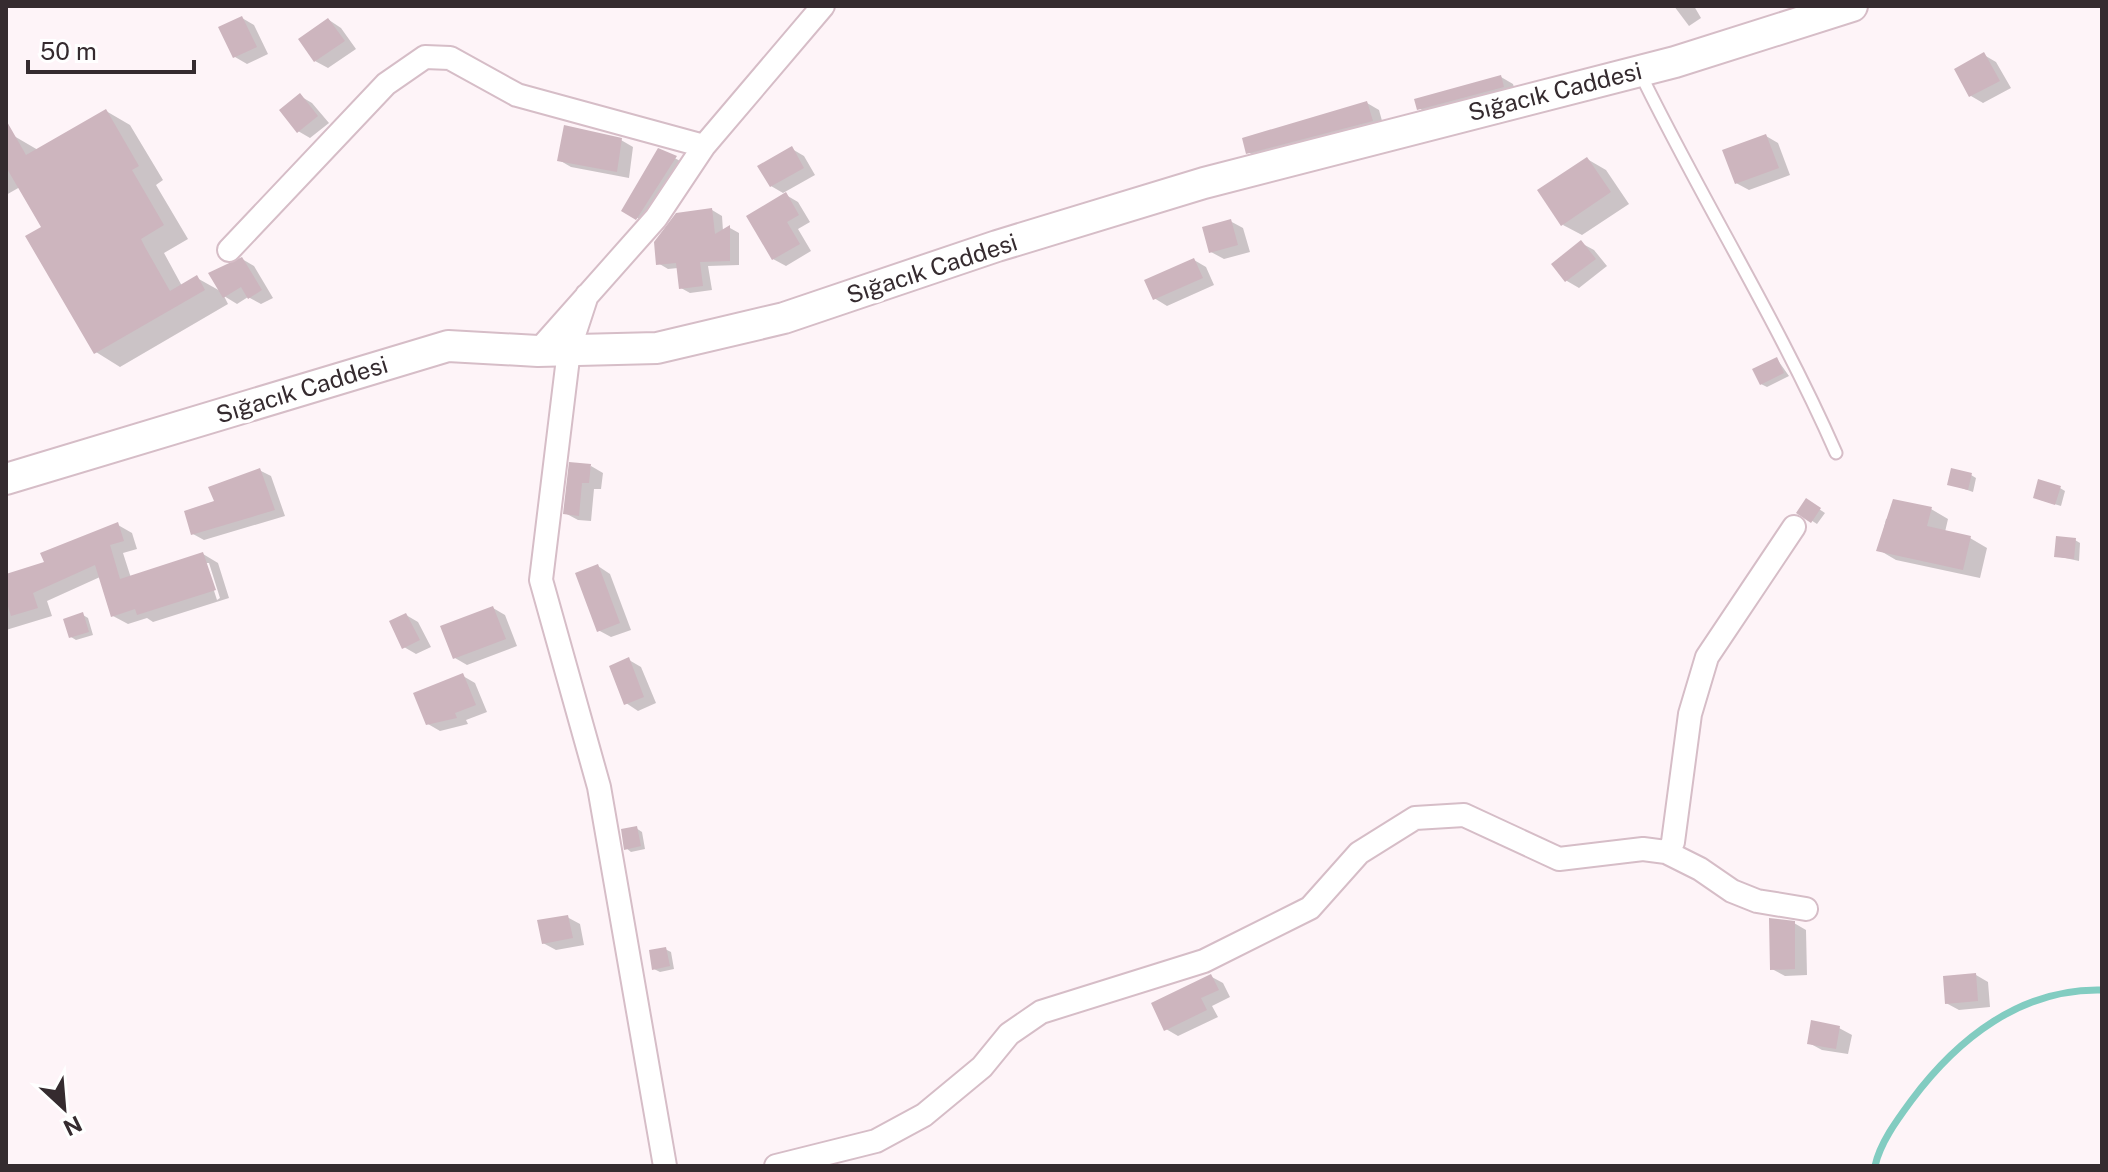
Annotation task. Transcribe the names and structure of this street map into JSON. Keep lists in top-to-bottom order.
{
  "streets": {
    "street": ["Sığacık Caddesi"]
  },
  "scale_bar": "50 m",
  "north": "bottom right"
}
